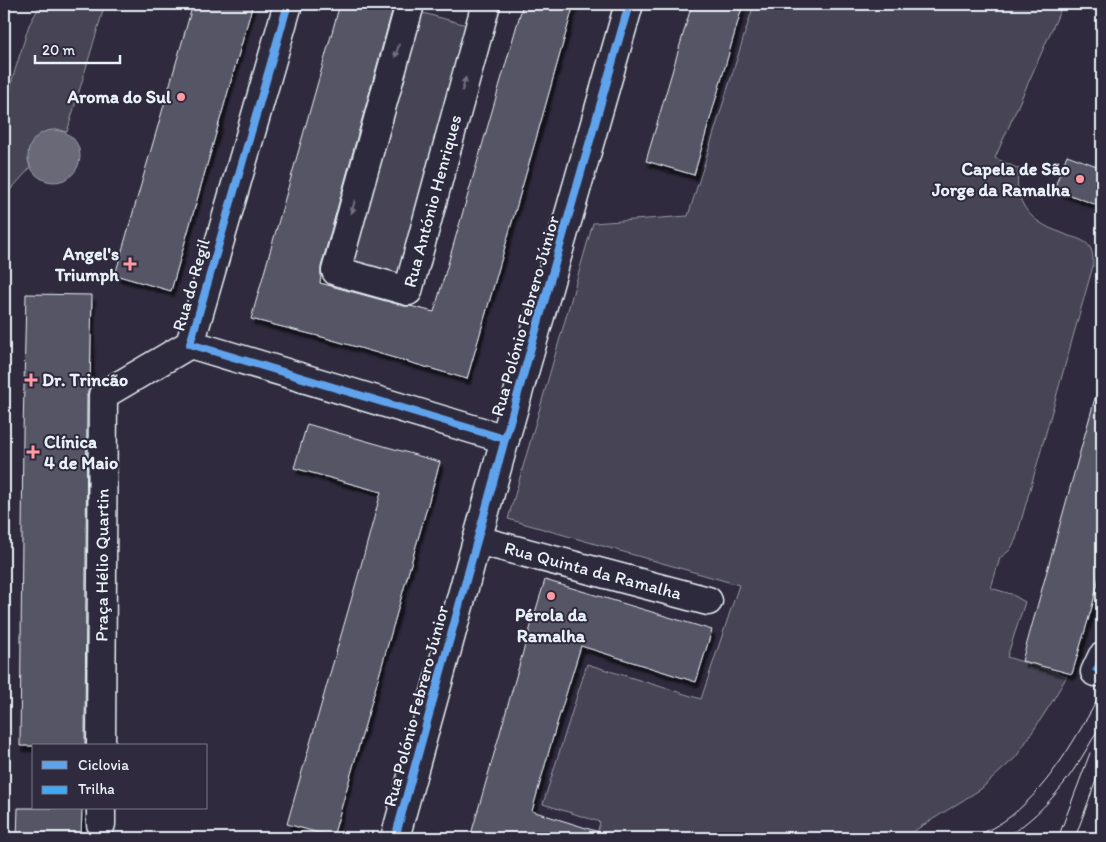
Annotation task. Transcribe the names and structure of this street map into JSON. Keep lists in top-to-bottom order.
{
  "streets": {
    "street": [
      "Rua António Henriques",
      "Rua do Regil",
      "Rua Polónio Febrero Júnior",
      "Praça Hélio Quartin",
      "Rua Quinta da Ramalha"
    ]
  },
  "crossings": [
    ["Rua do Regil", "Rua Polónio Febrero Júnior"],
    ["Rua do Regil", "Praça Hélio Quartin"],
    ["Rua Polónio Febrero Júnior", "Rua Quinta da Ramalha"]
  ],
  "places": {
    "other": ["Aroma do Sul", "Capela de São Jorge da Ramalha", "Pérola da Ramalha"],
    "health": ["Angel's Triumph", "Dr. Trincão", "Clínica 4 de Maio"]
  },
  "legend": ["Ciclovia", "Trilha"],
  "scale_bar": "20 m"
}
